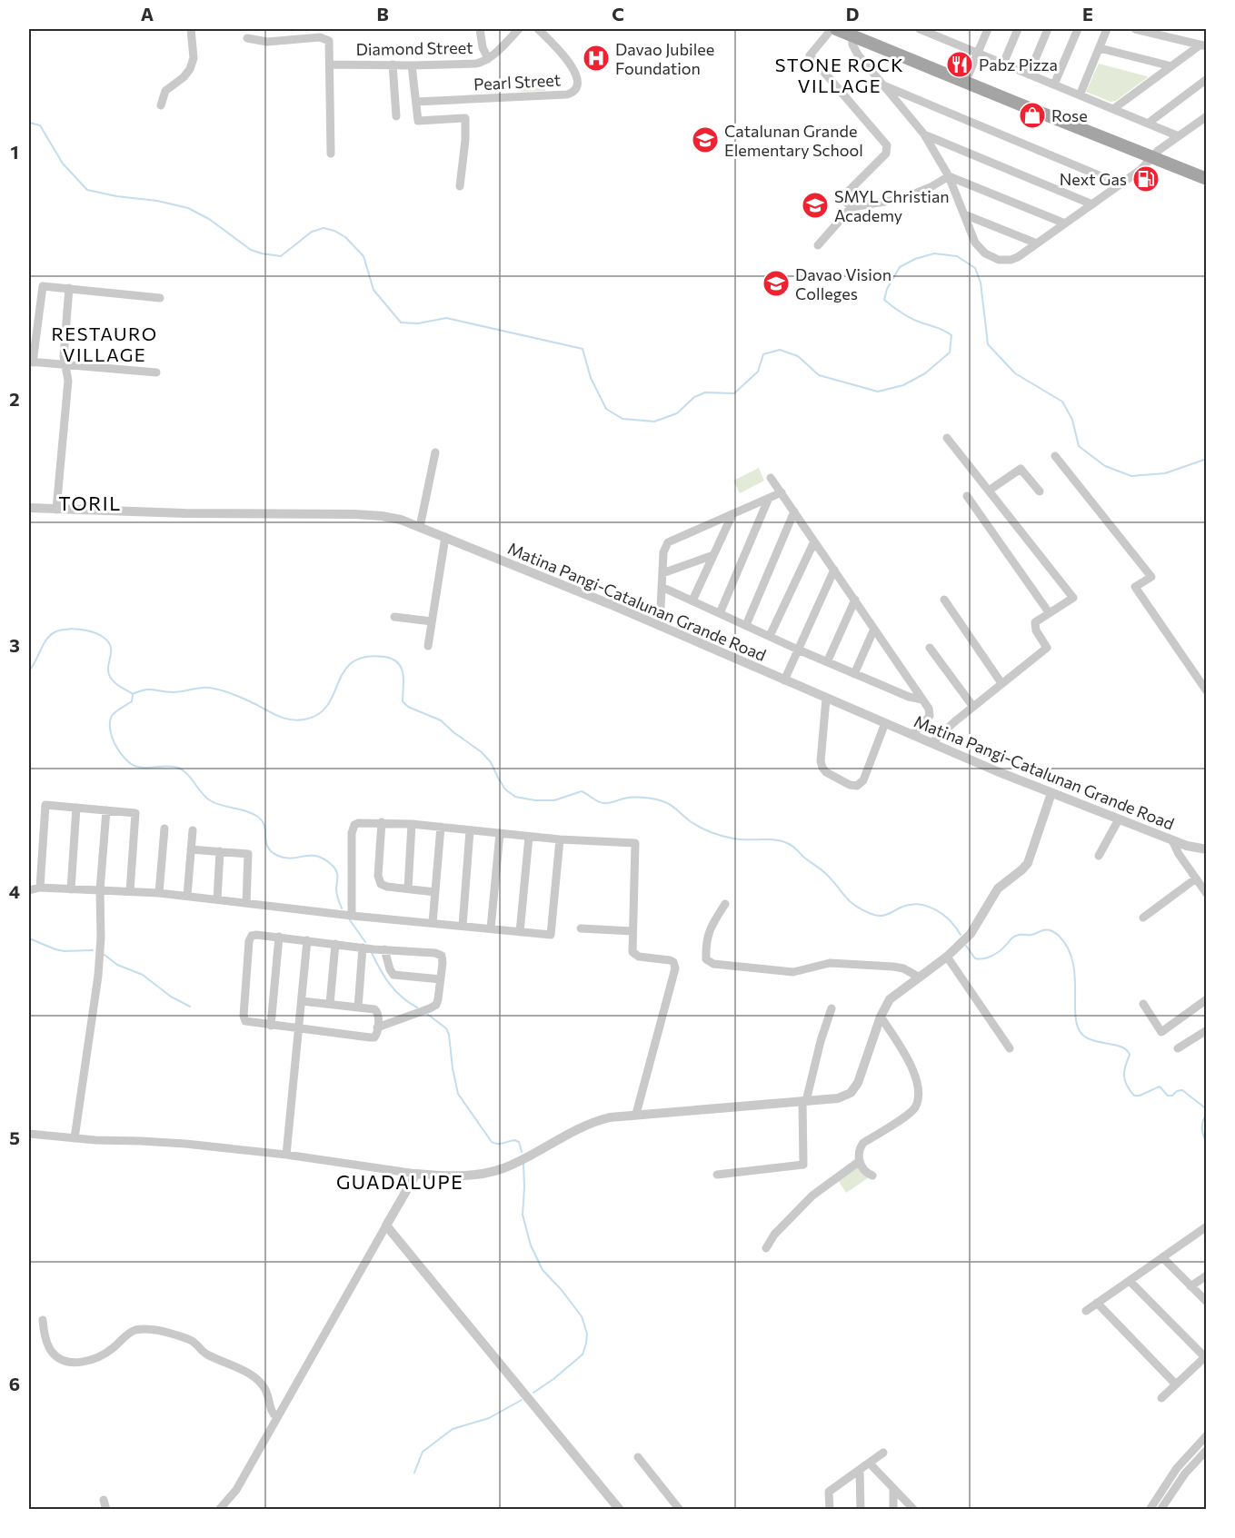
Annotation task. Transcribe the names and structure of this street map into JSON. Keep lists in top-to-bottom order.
{
  "streets": {
    "street": ["Diamond Street", "Pearl Street", "Matina Pangi-Catalunan Grande Road"]
  },
  "districts": [
    "STONE ROCK VILLAGE",
    "RESTAURO VILLAGE",
    "TORIL",
    "GUADALUPE"
  ],
  "places": {
    "hospital": ["Davao Jubilee Foundation"],
    "restaurant": ["Pabz Pizza"],
    "shop": ["Rose"],
    "school or university": ["Catalunan Grande Elementary School", "SMYL Christian Academy", "Davao Vision Colleges"],
    "fuel station": ["Next Gas"]
  },
  "grid": {
    "columns": [
      "A",
      "B",
      "C",
      "D",
      "E"
    ],
    "rows": [
      "1",
      "2",
      "3",
      "4",
      "5",
      "6"
    ]
  }
}
